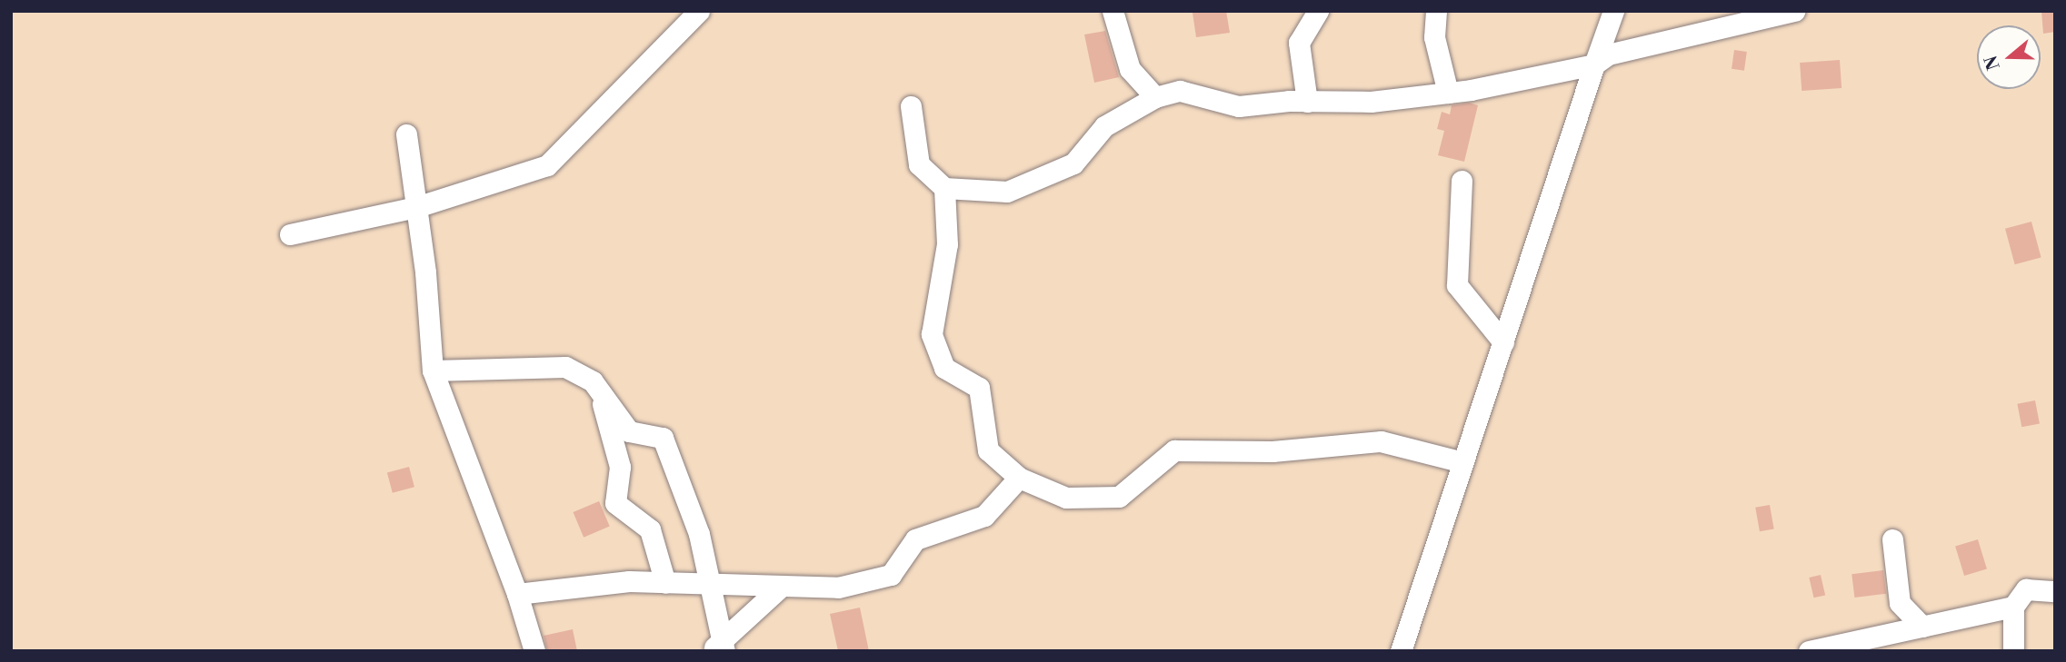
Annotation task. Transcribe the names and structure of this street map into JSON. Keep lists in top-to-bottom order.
{
  "north": "left"
}
